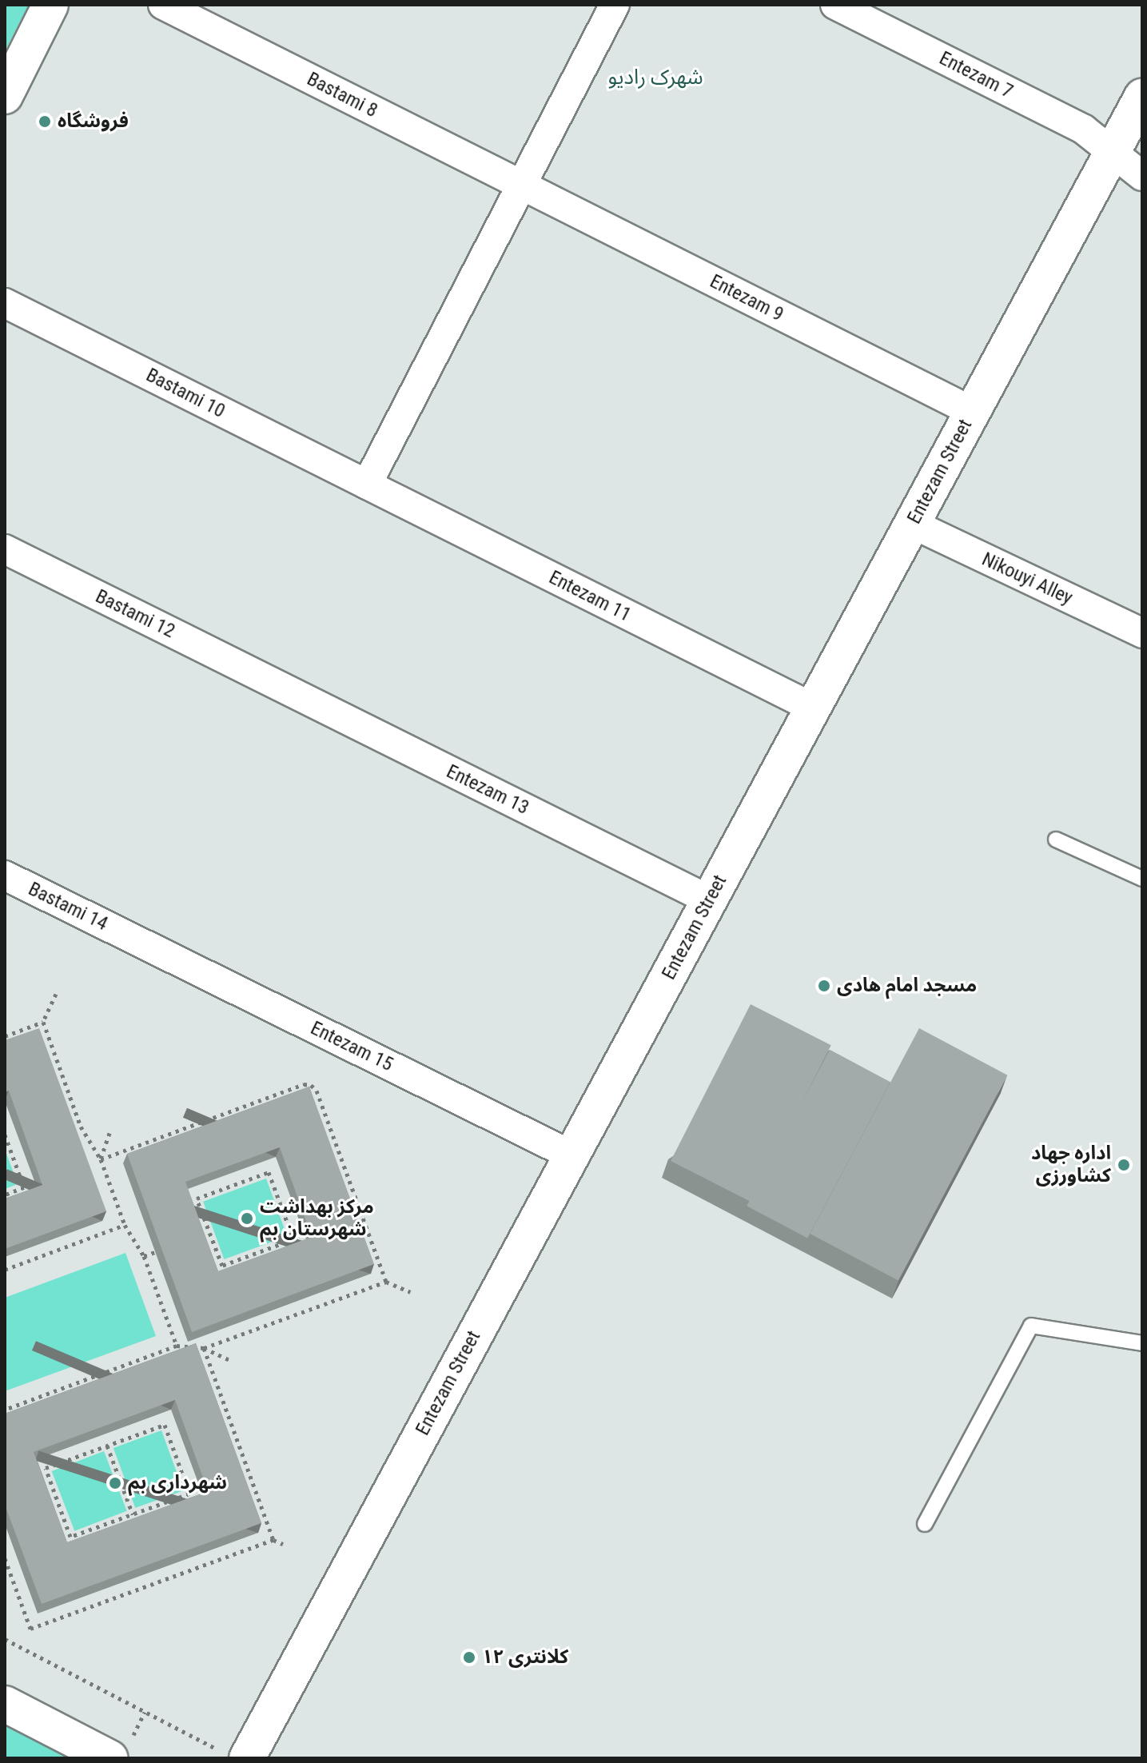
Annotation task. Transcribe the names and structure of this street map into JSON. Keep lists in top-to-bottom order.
{
  "streets": {
    "street": [
      "Entezam 7",
      "Bastami 8",
      "Entezam 9",
      "Bastami 10",
      "Entezam Street",
      "Nikouyi Alley",
      "Entezam 11",
      "Bastami 12",
      "Entezam 13",
      "Bastami 14",
      "Entezam 15"
    ]
  },
  "crossings": [
    ["Entezam 7", "Entezam Street"],
    ["Bastami 8", "Entezam 9"],
    ["Entezam 9", "Entezam Street"],
    ["Bastami 10", "Entezam 11"],
    ["Entezam Street", "Nikouyi Alley"],
    ["Entezam Street", "Entezam 11"],
    ["Entezam Street", "Entezam 13"],
    ["Entezam Street", "Entezam 15"],
    ["Bastami 12", "Entezam 13"],
    ["Bastami 14", "Entezam 15"]
  ],
  "districts": ["شهرک رادیو"],
  "places": [
    "فروشگاه",
    "مسجد امام هادی",
    "اداره جهاد کشاورزی",
    "مرکز بهداشت شهرستان بم",
    "شهرداری بم",
    "کلانتری ۱۲"
  ]
}
